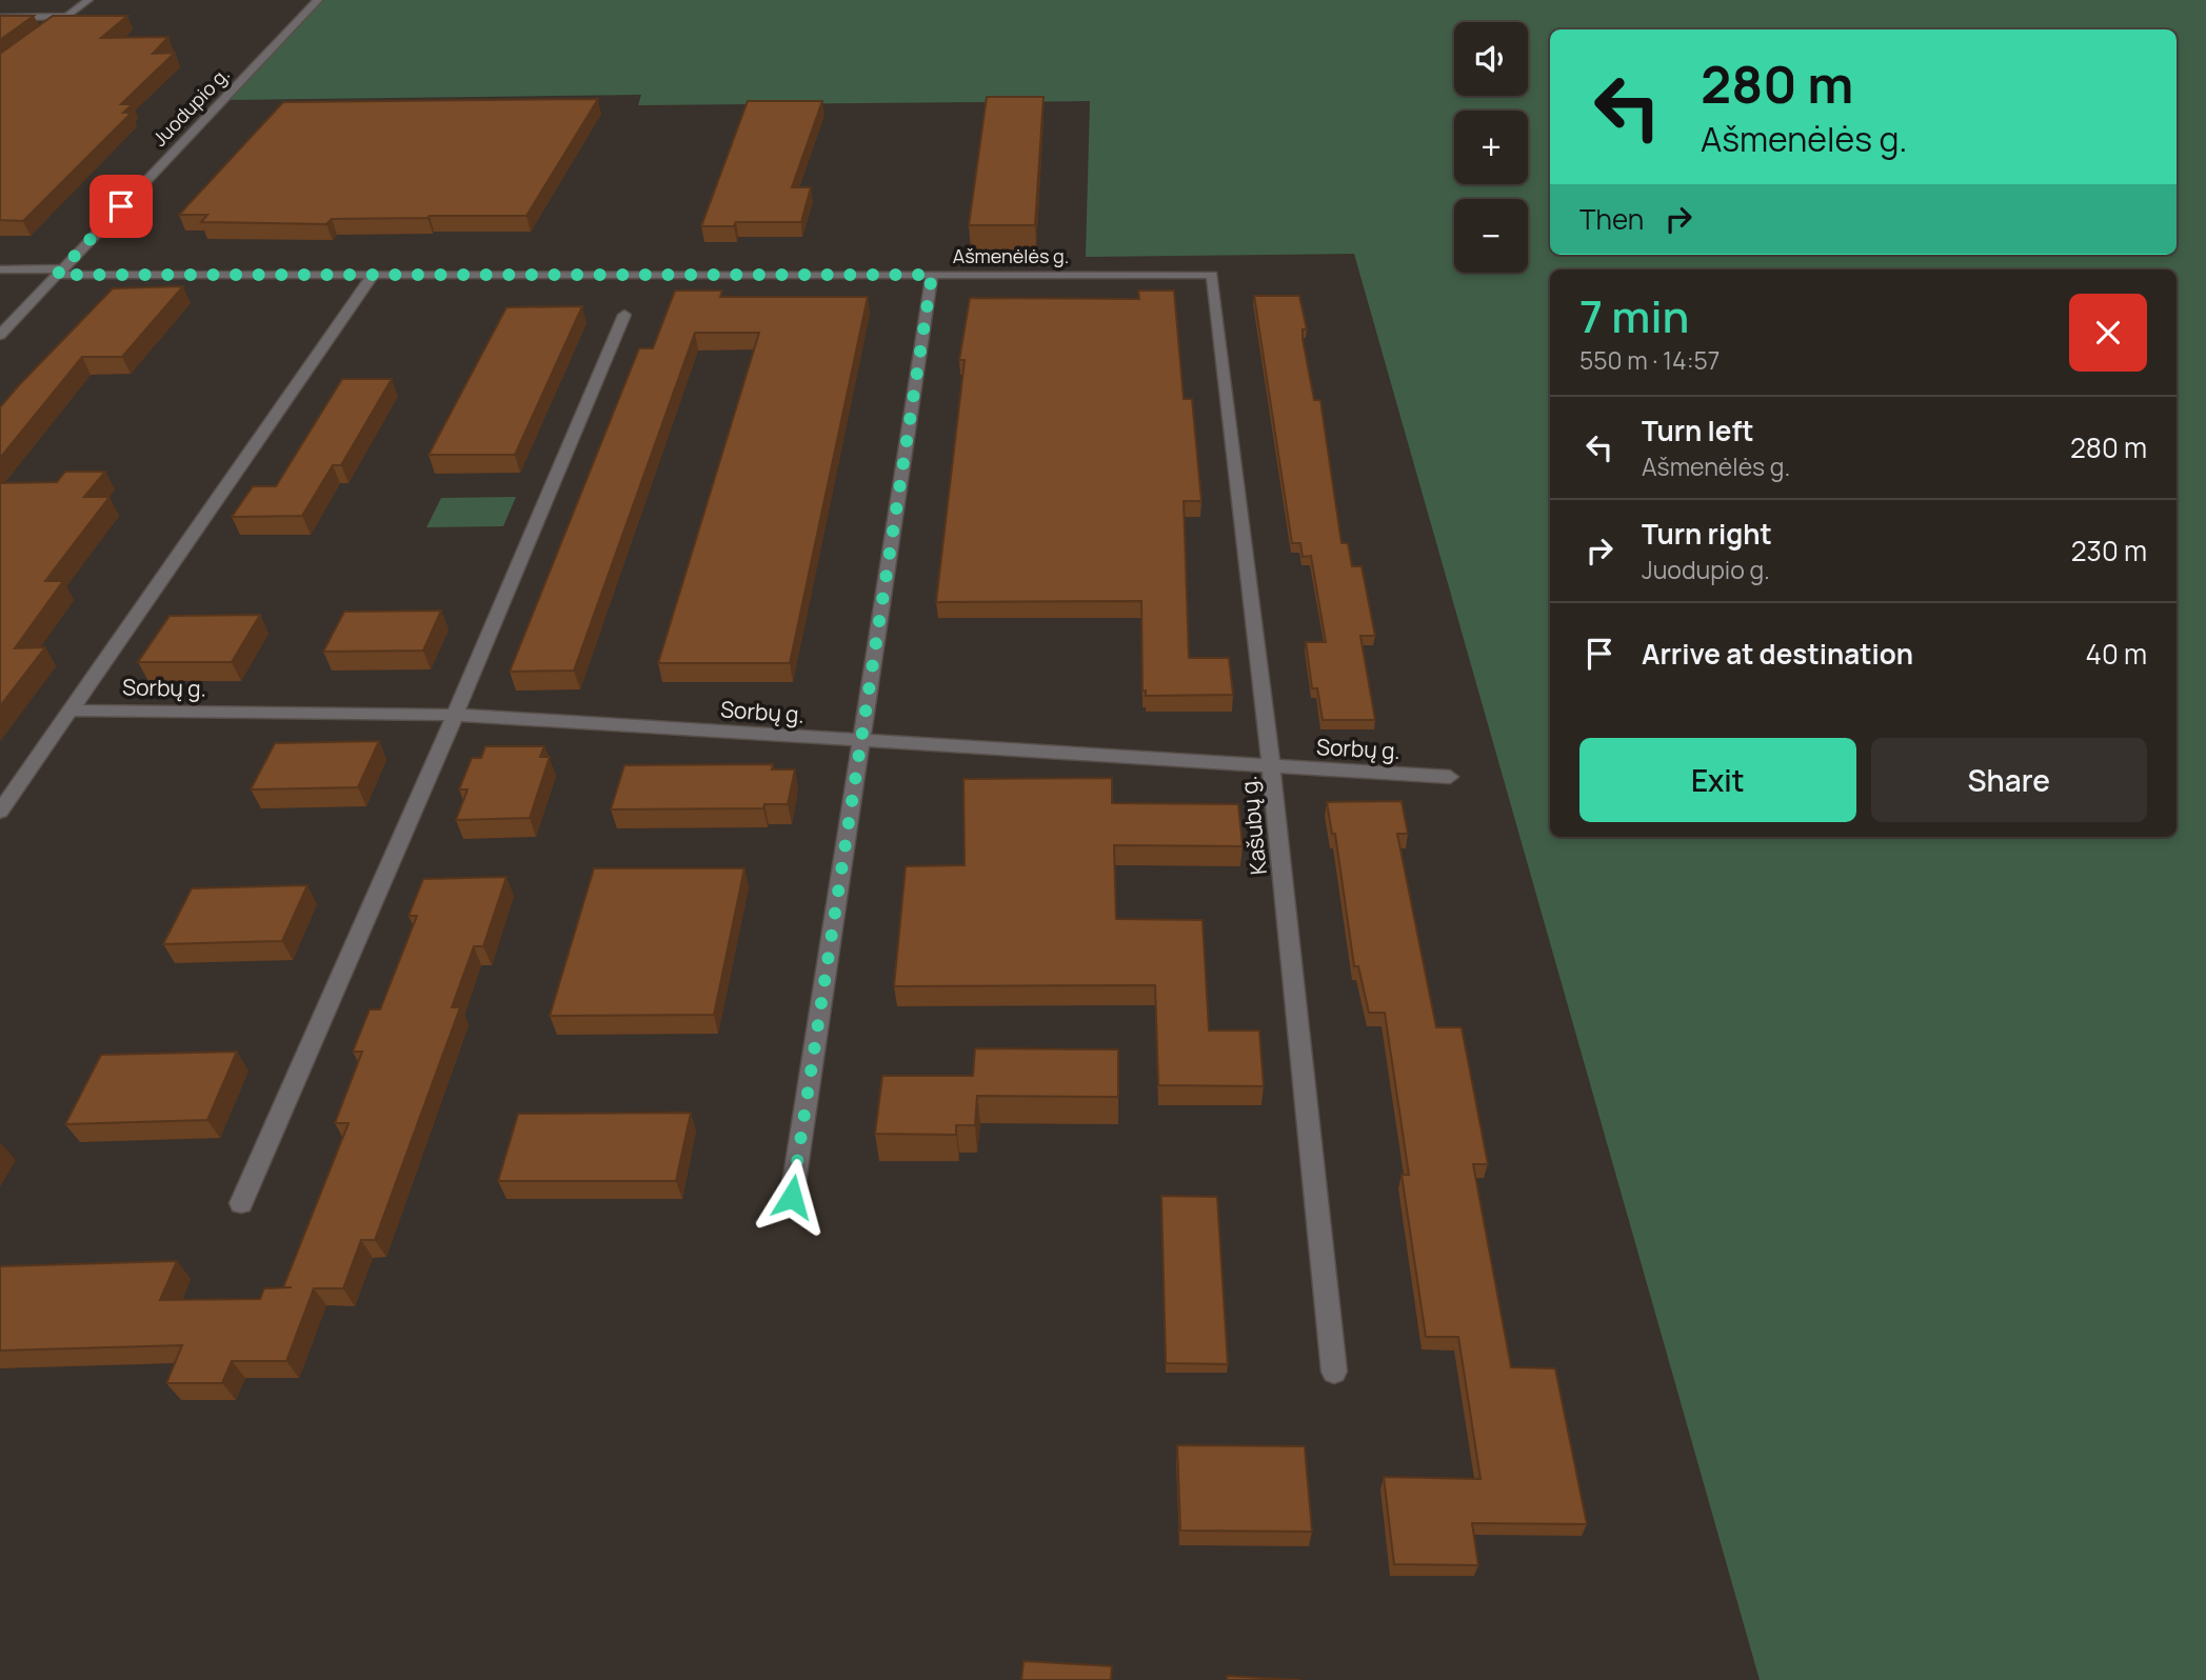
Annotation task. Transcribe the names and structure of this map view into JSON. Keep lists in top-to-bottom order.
{
  "streets": {
    "street": [
      "Juodupio g.",
      "Ašmenėlės g.",
      "Sorbų g.",
      "Kašubų g."
    ]
  },
  "crossings": [
    ["Juodupio g.", "Ašmenėlės g."],
    ["Ašmenėlės g.", "Kašubų g."],
    ["Sorbų g.", "Kašubų g."]
  ],
  "page": {
    "map_buttons": ["+", "−"],
    "turn": ["280 m", "Ašmenėlės g."],
    "then": "Then",
    "heading": ["7 min", "550 m · 14:57"],
    "list": [
      {
        "name": "Turn left",
        "note": "Ašmenėlės g.",
        "value": "280 m"
      },
      {
        "name": "Turn right",
        "note": "Juodupio g.",
        "value": "230 m"
      },
      {
        "name": "Arrive at destination",
        "value": "40 m"
      }
    ],
    "buttons": ["Exit", "Share"]
  }
}
